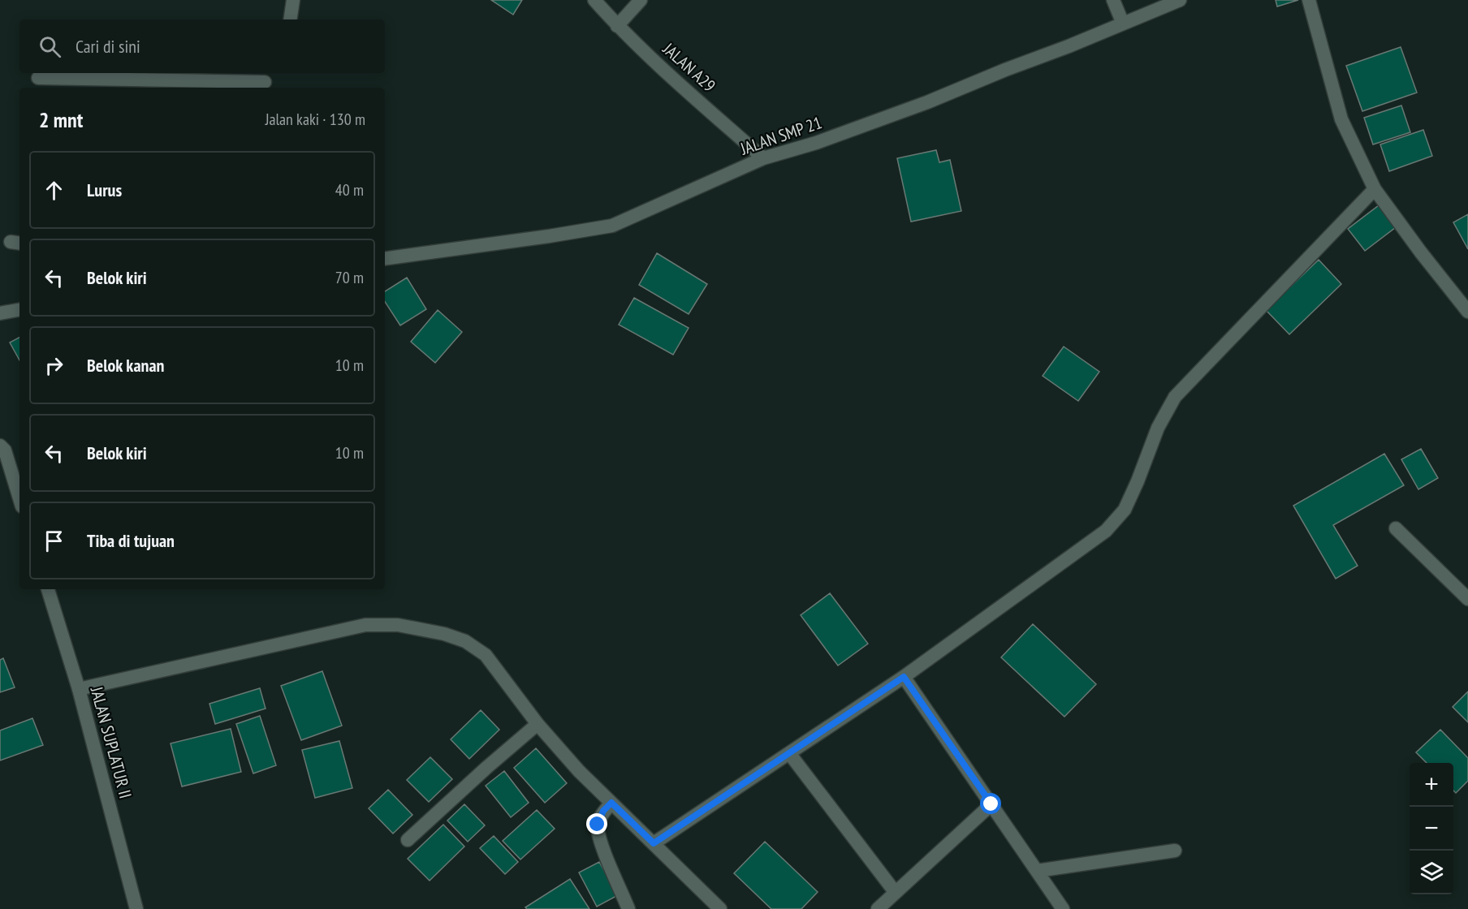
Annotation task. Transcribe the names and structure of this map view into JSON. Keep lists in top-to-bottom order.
{
  "streets": {
    "street": ["JALAN A29", "JALAN SMP 21", "JALAN SUPLATUR II"]
  },
  "crossings": [
    ["JALAN A29", "JALAN SMP 21"]
  ],
  "page": {
    "search": "Cari di sini",
    "heading": ["2 mnt", "Jalan kaki · 130 m"],
    "list": [
      ["Lurus", "40 m"],
      ["Belok kiri", "70 m"],
      ["Belok kanan", "10 m"],
      ["Belok kiri", "10 m"],
      "Tiba di tujuan"
    ],
    "map_buttons": ["+", "−"]
  }
}
